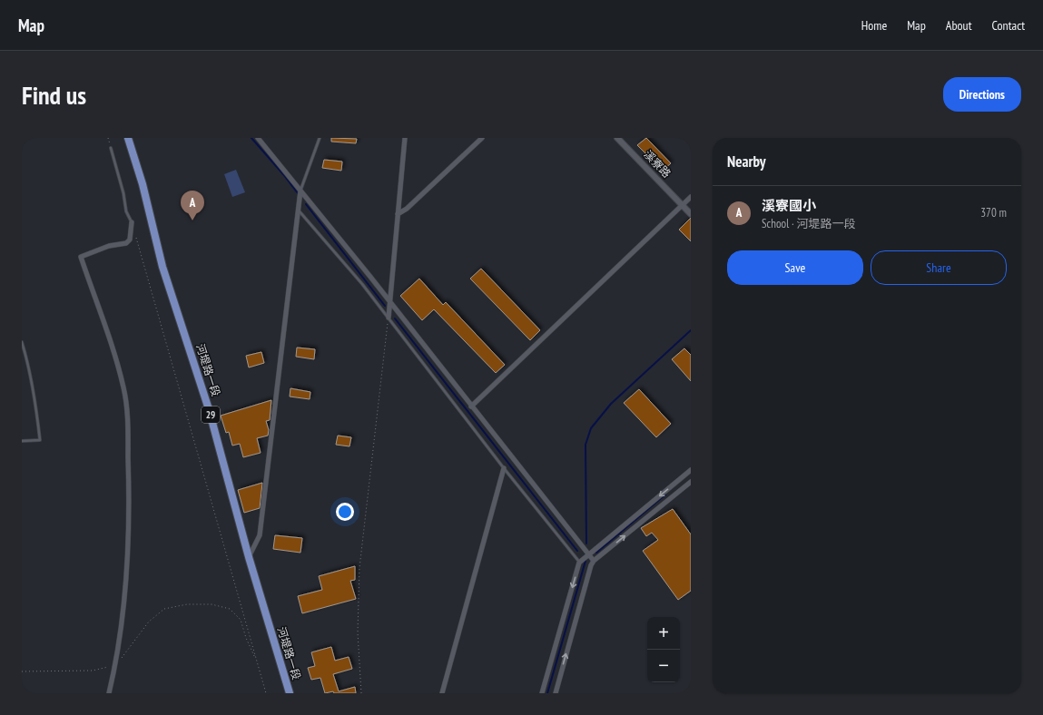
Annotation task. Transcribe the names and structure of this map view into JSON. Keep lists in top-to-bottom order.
{
  "streets": {
    "main road": ["河堤路一段", "29"],
    "street": ["溪寮路"]
  },
  "page": {
    "header": "Map",
    "nav": [
      "Home",
      "Map",
      "About",
      "Contact"
    ],
    "buttons": [
      "Directions",
      ["Save", "Share"]
    ],
    "title": "Find us",
    "heading": "Nearby",
    "list": [
      {
        "mark": "A",
        "name": "溪寮國小",
        "note": "School · 河堤路一段",
        "value": "370 m"
      }
    ],
    "pins": "A",
    "map_buttons": ["+", "−"]
  }
}
